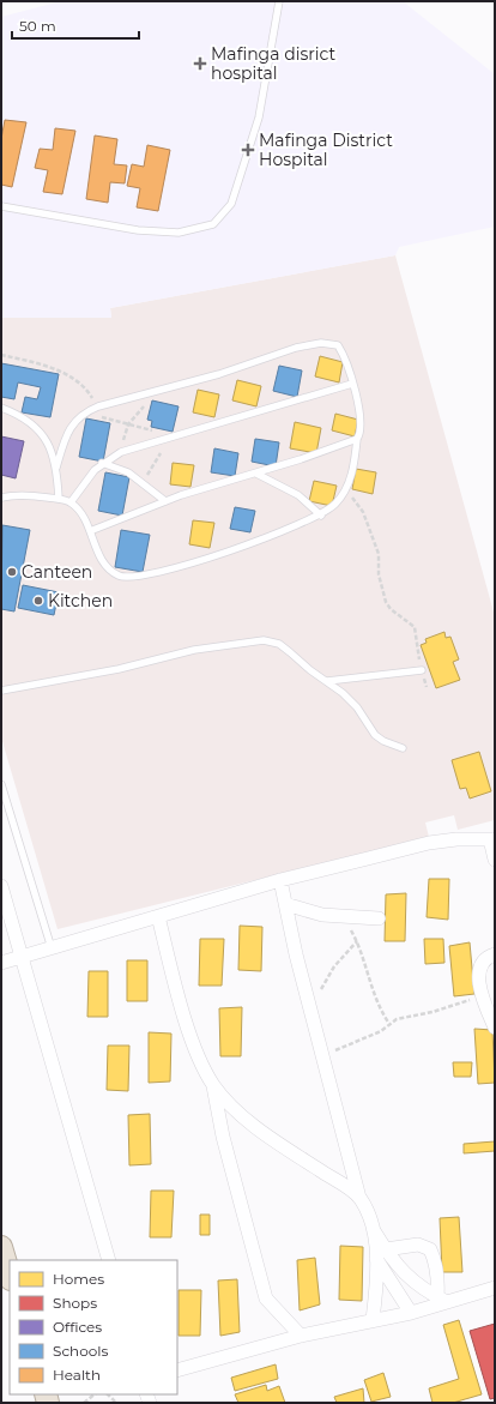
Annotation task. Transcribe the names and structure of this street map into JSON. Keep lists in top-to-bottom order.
{
  "places": {
    "health": ["Mafinga disrict hospital", "Mafinga District Hospital"],
    "other": ["Canteen", "Kitchen"]
  },
  "legend": [
    "Homes",
    "Shops",
    "Offices",
    "Schools",
    "Health"
  ],
  "scale_bar": "50 m"
}
